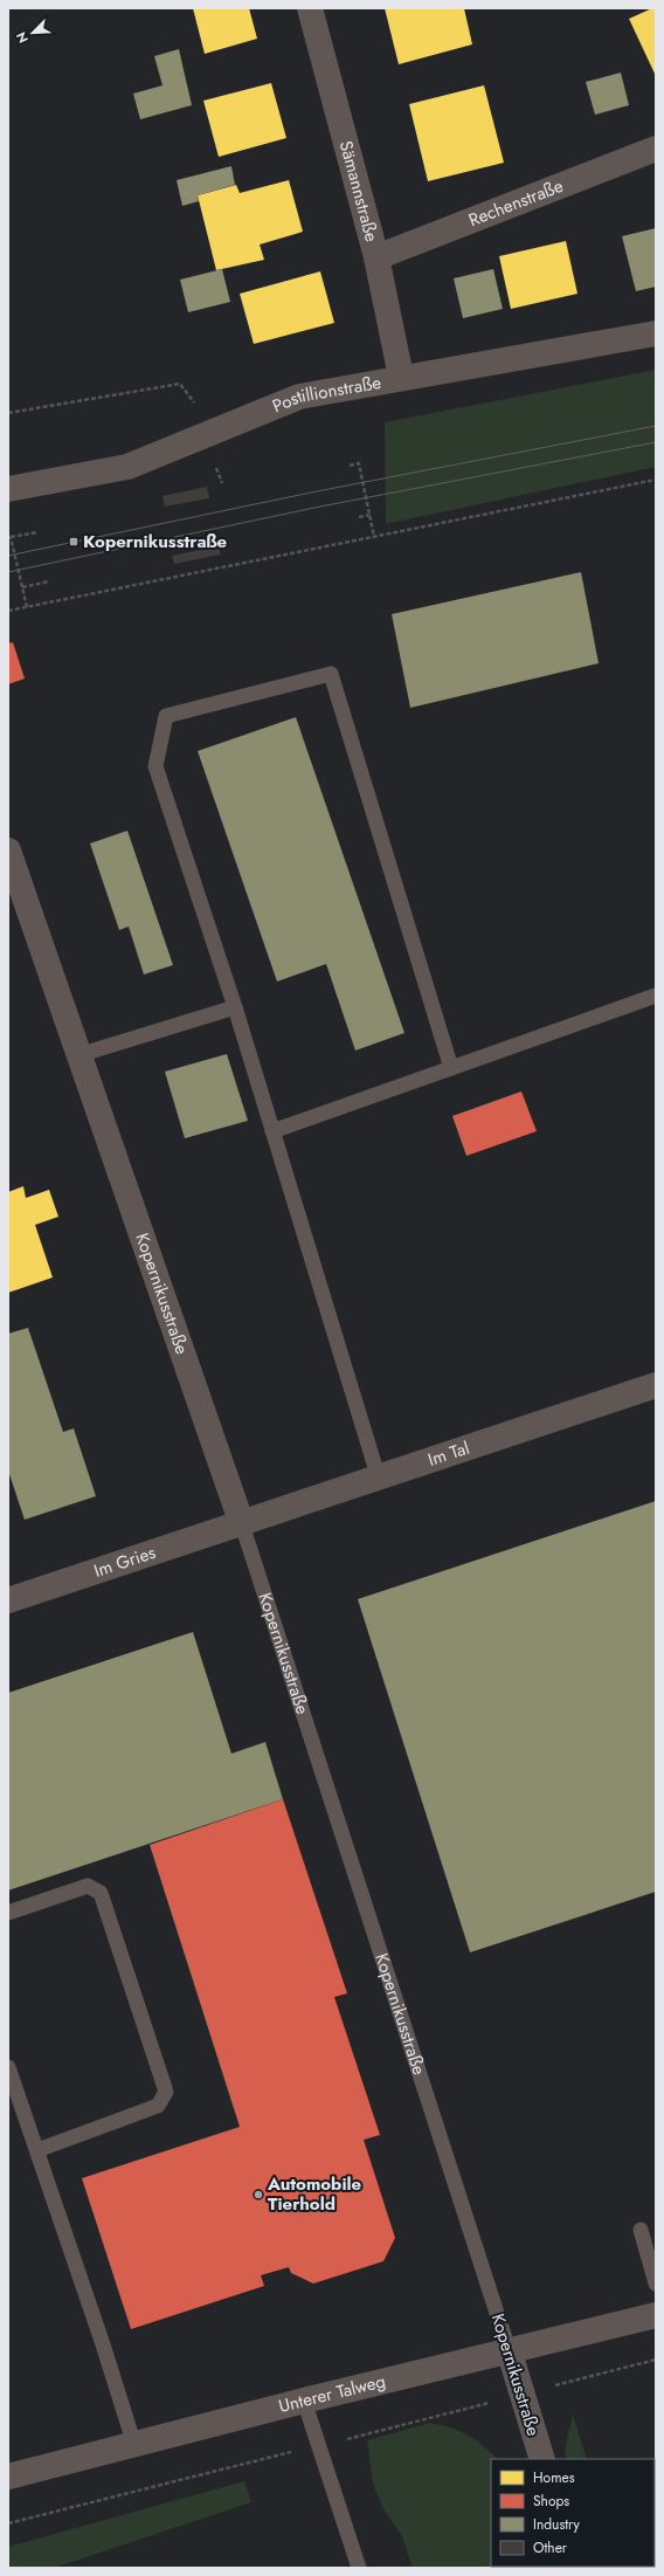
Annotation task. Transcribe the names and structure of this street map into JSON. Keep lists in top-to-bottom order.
{
  "streets": {
    "street": [
      "Sämannstraße",
      "Rechenstraße",
      "Postillionstraße",
      "Kopernikusstraße",
      "Im Tal",
      "Im Gries",
      "Unterer Talweg"
    ]
  },
  "crossings": [
    ["Sämannstraße", "Rechenstraße"],
    ["Sämannstraße", "Postillionstraße"],
    ["Kopernikusstraße", "Im Tal"],
    ["Kopernikusstraße", "Im Gries"],
    ["Kopernikusstraße", "Unterer Talweg"],
    ["Im Tal", "Im Gries"]
  ],
  "places": {
    "transit": ["Kopernikusstraße"],
    "other": ["Automobile Tierhold"]
  },
  "legend": [
    "Homes",
    "Shops",
    "Industry",
    "Other"
  ],
  "north": "bottom left"
}
